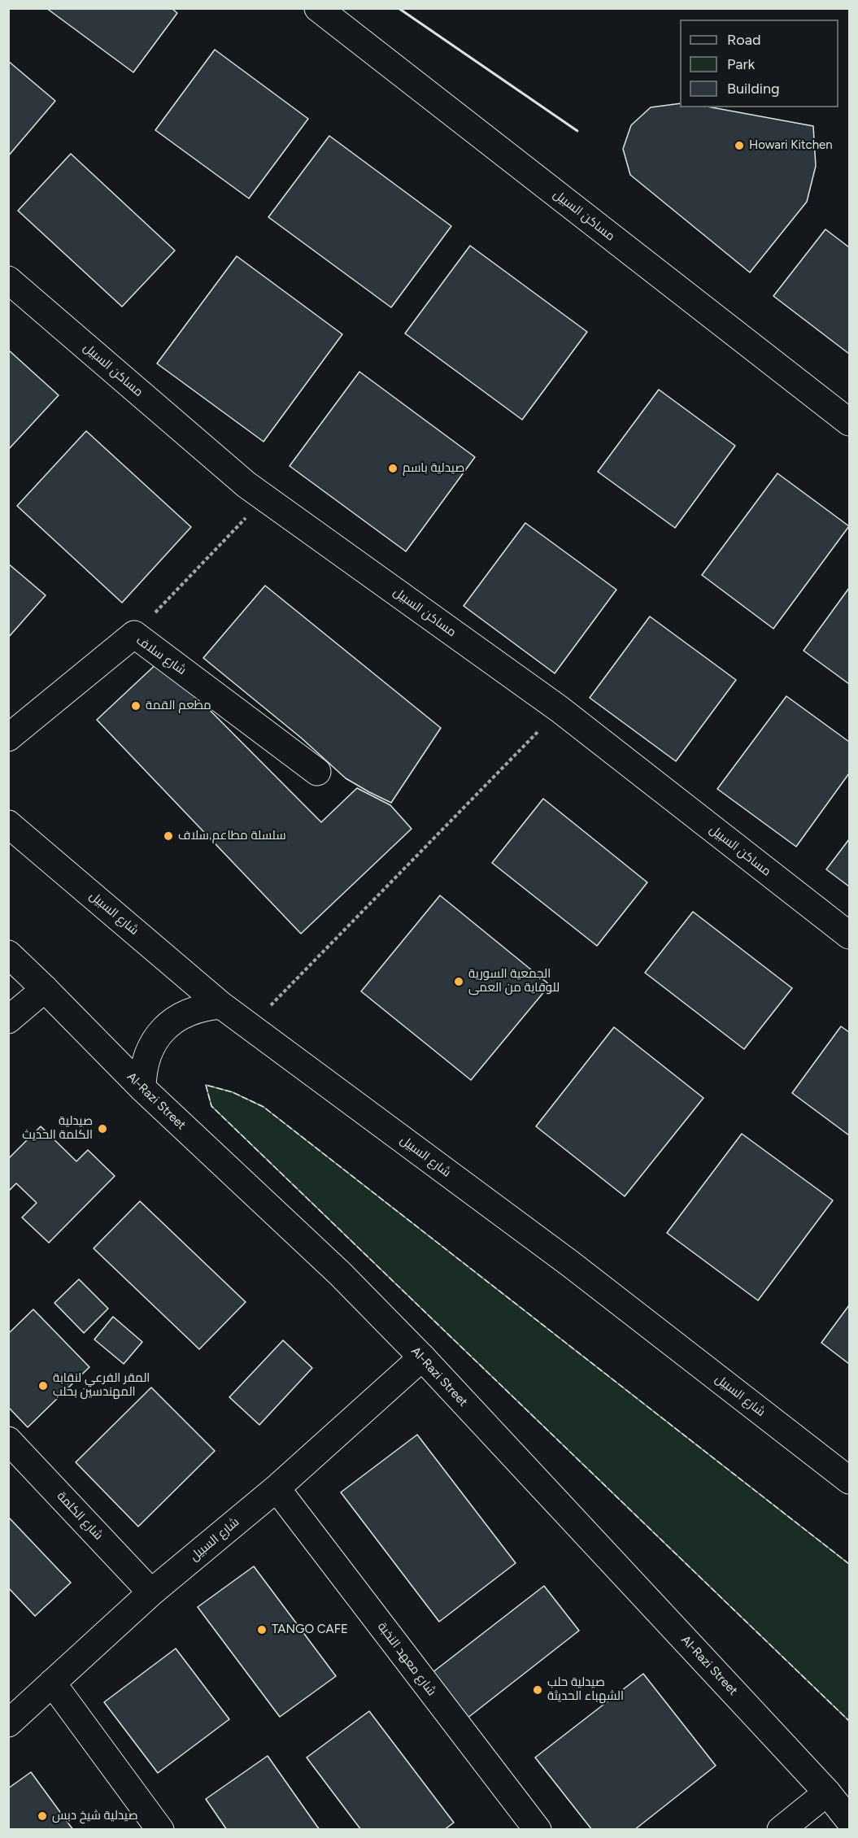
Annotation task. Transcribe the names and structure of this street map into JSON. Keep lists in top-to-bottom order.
{
  "streets": {
    "street": [
      "مساكن السبيل",
      "شارع سلاف",
      "شارع السبيل",
      "Al-Razi Street",
      "شارع الكلمة",
      "شارع معهد النخبة"
    ]
  },
  "crossings": [
    ["شارع السبيل", "Al-Razi Street"],
    ["شارع السبيل", "شارع الكلمة"],
    ["شارع السبيل", "شارع معهد النخبة"]
  ],
  "places": [
    "Howari Kitchen",
    "صيدلية باسم",
    "مطعم القمة",
    "سلسلة مطاعم سلاف",
    "الجمعية السورية للوقاية من العمى",
    "صيدلية الكلمة الحديث",
    "المقر الفرعي لنقابة المهندسين بحلب",
    "TANGO CAFE",
    "صيدلية حلب الشهباء الحديثة",
    "صيدلية شيخ دبس"
  ],
  "legend": ["Road", "Park", "Building"]
}
